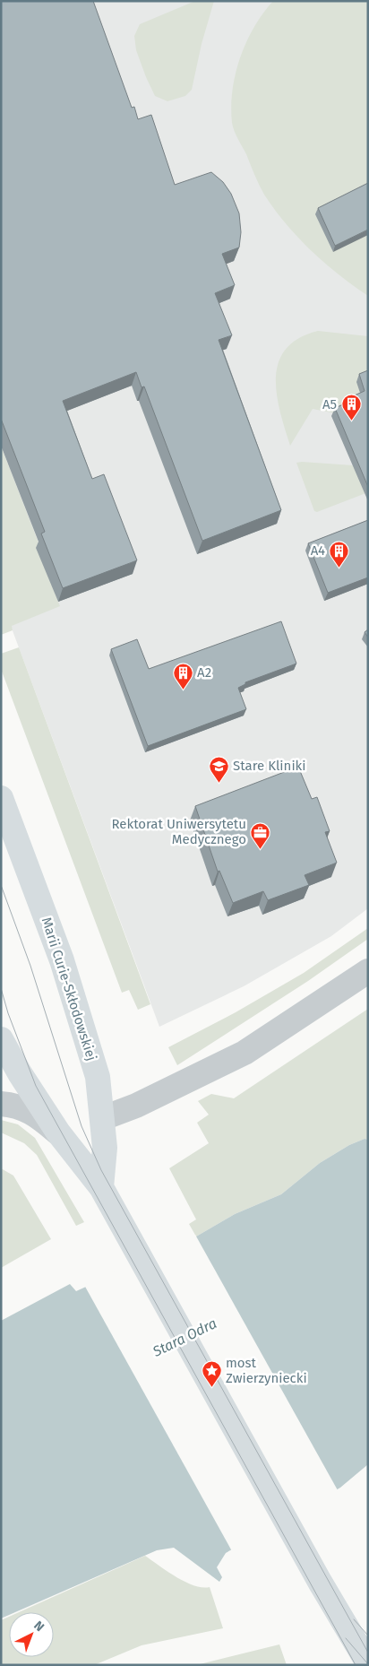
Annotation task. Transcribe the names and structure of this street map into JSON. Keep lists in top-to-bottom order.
{
  "streets": {
    "main road": ["Marii Curie-Skłodowskiej"]
  },
  "water": ["Stara Odra"],
  "places": {
    "building": ["A5", "A4", "A2"],
    "school or university": ["Stare Kliniki"],
    "office": ["Rektorat Uniwersytetu Medycznego"],
    "place": ["most Zwierzyniecki"]
  },
  "north": "top right"
}
